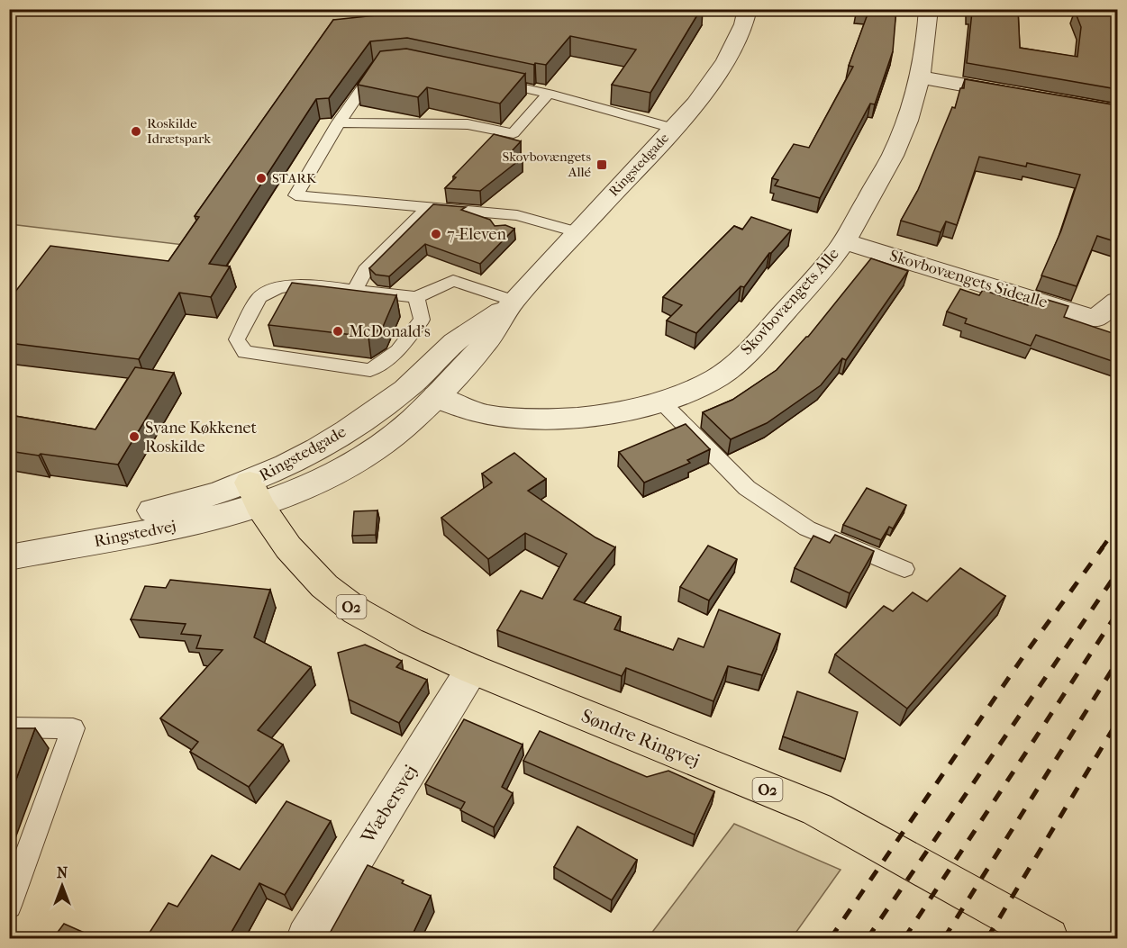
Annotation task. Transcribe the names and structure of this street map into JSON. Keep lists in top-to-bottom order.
{
  "streets": {
    "main road": ["O2", "Søndre Ringvej"],
    "street": [
      "Ringstedgade",
      "Skovbovængets Sidealle",
      "Skovbovængets Alle",
      "Ringstedvej",
      "Wæbersvej"
    ]
  },
  "crossings": [
    ["Ringstedgade", "Skovbovængets Alle"],
    ["Ringstedgade", "Ringstedvej"],
    ["Ringstedgade", "Søndre Ringvej"],
    ["Skovbovængets Sidealle", "Skovbovængets Alle"],
    ["Ringstedvej", "Søndre Ringvej"],
    ["Søndre Ringvej", "Wæbersvej"]
  ],
  "places": {
    "other": [
      "Roskilde Idrætspark",
      "STARK",
      "7-Eleven",
      "McDonald's",
      "Svane Køkkenet Roskilde"
    ],
    "transit": ["Skovbovængets Allé"]
  },
  "north": "top"
}
